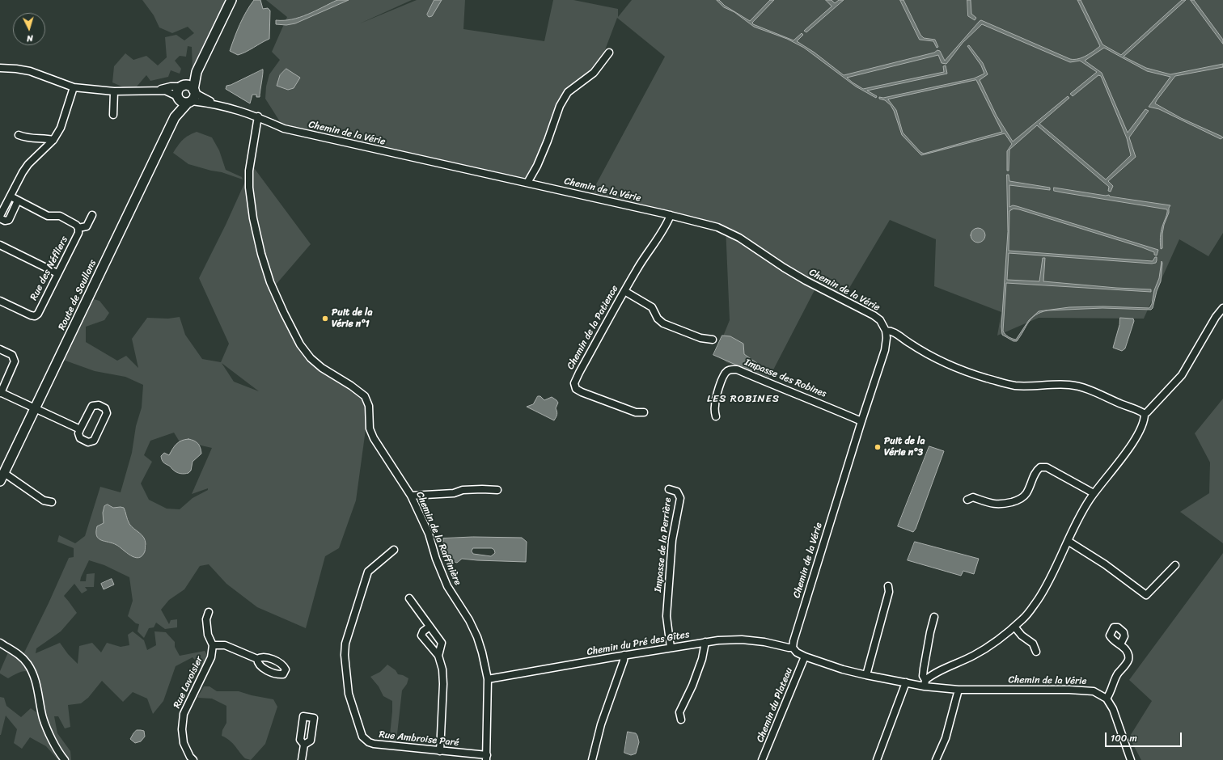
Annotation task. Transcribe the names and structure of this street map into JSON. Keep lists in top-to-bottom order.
{
  "streets": {
    "main road": ["Route de Soullans"],
    "street": [
      "Chemin de la Vérie",
      "Rue des Néfliers",
      "Chemin de la Patience",
      "Impasse des Robines",
      "Chemin de la Raffinière",
      "Impasse de la Perrière",
      "Chemin du Pré des Gîtes",
      "Rue Lavoisier",
      "Chemin du Plateau",
      "Rue Ambroise Paré"
    ]
  },
  "crossings": [
    ["Chemin de la Vérie", "Route de Soullans"],
    ["Chemin de la Vérie", "Chemin de la Patience"],
    ["Chemin de la Vérie", "Impasse des Robines"],
    ["Chemin de la Vérie", "Chemin de la Raffinière"],
    ["Chemin de la Vérie", "Chemin du Pré des Gîtes"],
    ["Chemin de la Vérie", "Chemin du Plateau"],
    ["Chemin de la Raffinière", "Chemin du Pré des Gîtes"],
    ["Chemin de la Raffinière", "Rue Ambroise Paré"],
    ["Impasse de la Perrière", "Chemin du Pré des Gîtes"]
  ],
  "districts": ["LES ROBINES"],
  "places": ["Puit de la Vérie n°1", "Puit de la Vérie n°3"],
  "scale_bar": "100 m",
  "north": "bottom"
}
